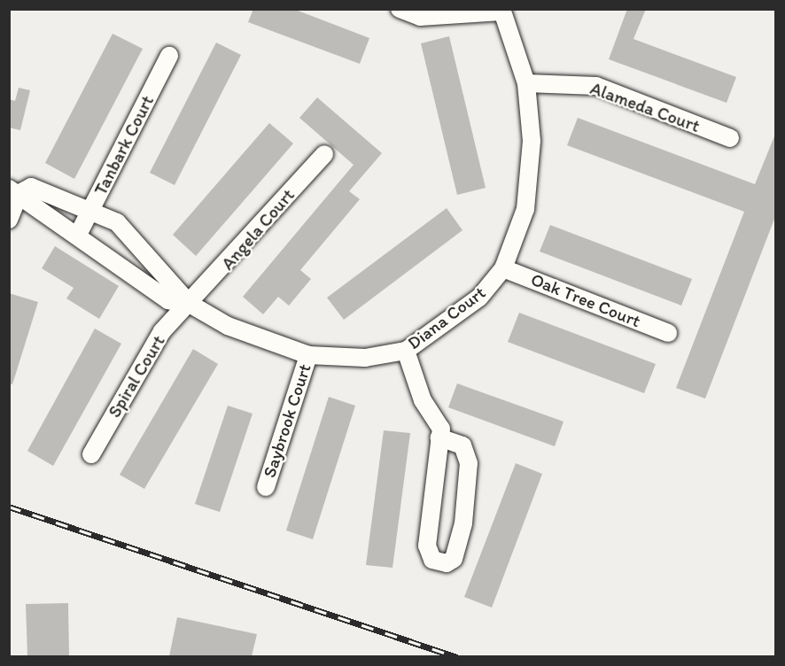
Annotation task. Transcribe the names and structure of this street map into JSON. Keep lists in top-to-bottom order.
{
  "streets": {
    "street": [
      "Alameda Court",
      "Tanbark Court",
      "Angela Court",
      "Oak Tree Court",
      "Diana Court",
      "Spiral Court",
      "Saybrook Court"
    ]
  },
  "crossings": [
    ["Alameda Court", "Diana Court"],
    ["Tanbark Court", "Diana Court"],
    ["Angela Court", "Diana Court"],
    ["Angela Court", "Spiral Court"],
    ["Oak Tree Court", "Diana Court"],
    ["Diana Court", "Spiral Court"],
    ["Diana Court", "Saybrook Court"]
  ]
}
